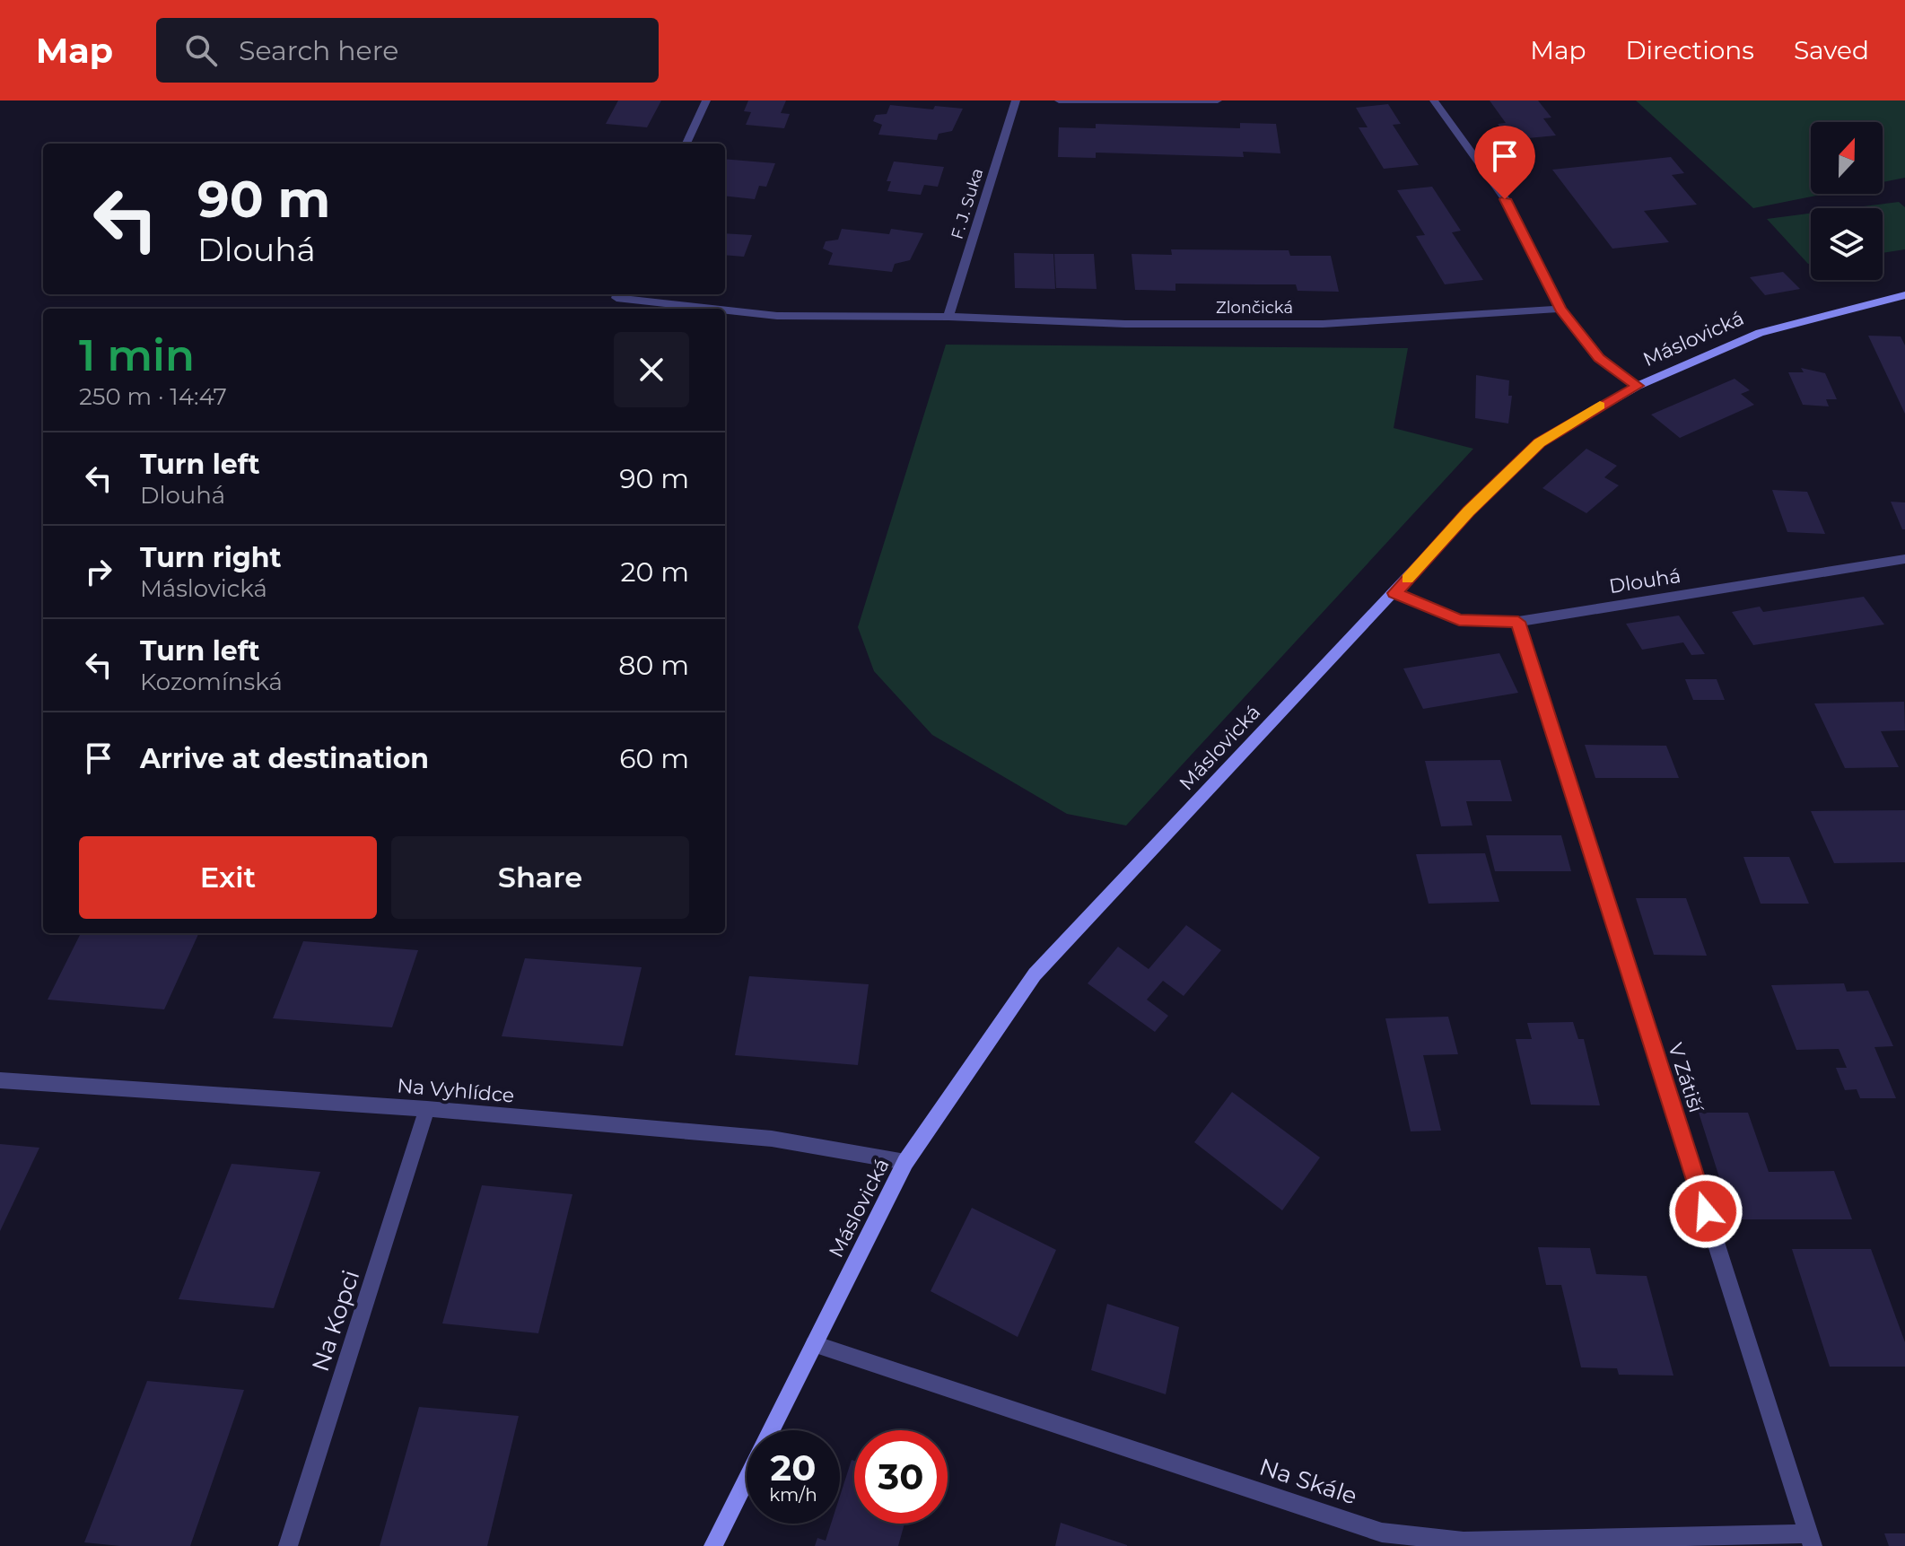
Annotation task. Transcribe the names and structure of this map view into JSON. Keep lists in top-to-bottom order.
{
  "streets": {
    "street": [
      "F. J. Suka",
      "Zlončická",
      "Máslovická",
      "Dlouhá",
      "V Zátiší",
      "Na Vyhlídce",
      "Na Kopci",
      "Na Skále"
    ]
  },
  "crossings": [
    ["F. J. Suka", "Zlončická"],
    ["Máslovická", "Dlouhá"],
    ["Máslovická", "Na Vyhlídce"],
    ["Máslovická", "Na Skále"],
    ["Dlouhá", "V Zátiší"],
    ["V Zátiší", "Na Skále"],
    ["Na Vyhlídce", "Na Kopci"]
  ],
  "north": "top",
  "page": {
    "header": "Map",
    "search": "Search here",
    "nav": ["Map", "Directions", "Saved"],
    "turn": ["90 m", "Dlouhá"],
    "heading": ["1 min", "250 m · 14:47"],
    "list": [
      {
        "name": "Turn left",
        "note": "Dlouhá",
        "value": "90 m"
      },
      {
        "name": "Turn right",
        "note": "Máslovická",
        "value": "20 m"
      },
      {
        "name": "Turn left",
        "note": "Kozomínská",
        "value": "80 m"
      },
      {
        "name": "Arrive at destination",
        "value": "60 m"
      }
    ],
    "buttons": ["Exit", "Share"],
    "speed": "20 km/h",
    "limit": "30"
  }
}
